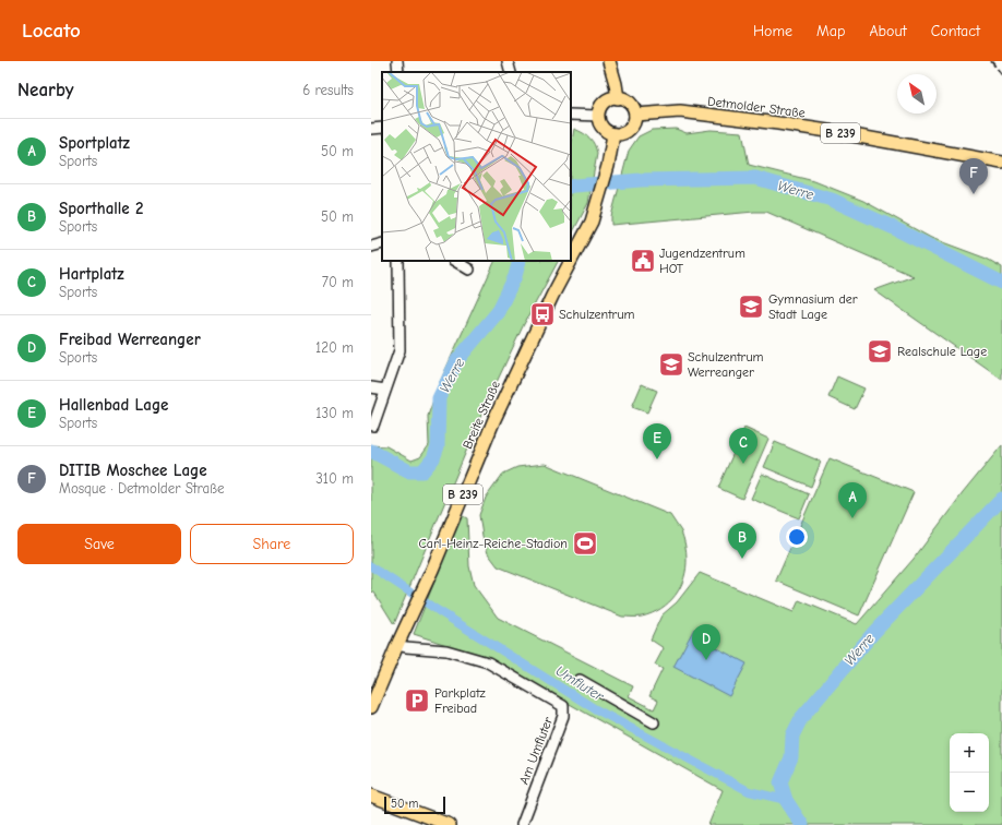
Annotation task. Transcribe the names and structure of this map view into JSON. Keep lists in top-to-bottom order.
{
  "streets": {
    "main road": ["Detmolder Straße", "B 239", "Breite Straße"],
    "street": ["Am Umfluter"]
  },
  "crossings": [
    ["Detmolder Straße", "Breite Straße"],
    ["Breite Straße", "Am Umfluter"]
  ],
  "water": ["Werre", "Umfluter"],
  "places": {
    "public building": ["Jugendzentrum HOT"],
    "school or university": ["Gymnasium der Stadt Lage", "Realschule Lage", "Schulzentrum Werreanger"],
    "bus stop": ["Schulzentrum"],
    "sports": ["Carl-Heinz-Reiche-Stadion"],
    "parking": ["Parkplatz Freibad"]
  },
  "scale_bar": "50 m",
  "north": "top left",
  "page": {
    "header": "Locato",
    "nav": [
      "Home",
      "Map",
      "About",
      "Contact"
    ],
    "heading": ["Nearby", "6 results"],
    "list": [
      {
        "mark": "A",
        "name": "Sportplatz",
        "note": "Sports",
        "value": "50 m"
      },
      {
        "mark": "B",
        "name": "Sporthalle 2",
        "note": "Sports",
        "value": "50 m"
      },
      {
        "mark": "C",
        "name": "Hartplatz",
        "note": "Sports",
        "value": "70 m"
      },
      {
        "mark": "D",
        "name": "Freibad Werreanger",
        "note": "Sports",
        "value": "120 m"
      },
      {
        "mark": "E",
        "name": "Hallenbad Lage",
        "note": "Sports",
        "value": "130 m"
      },
      {
        "mark": "F",
        "name": "DITIB Moschee Lage",
        "note": "Mosque · Detmolder Straße",
        "value": "310 m"
      }
    ],
    "pins": [
      "F",
      "E",
      "C",
      "A",
      "B",
      "D"
    ],
    "buttons": ["Save", "Share"],
    "map_buttons": ["+", "−"],
    "scale": "50 m"
  }
}
